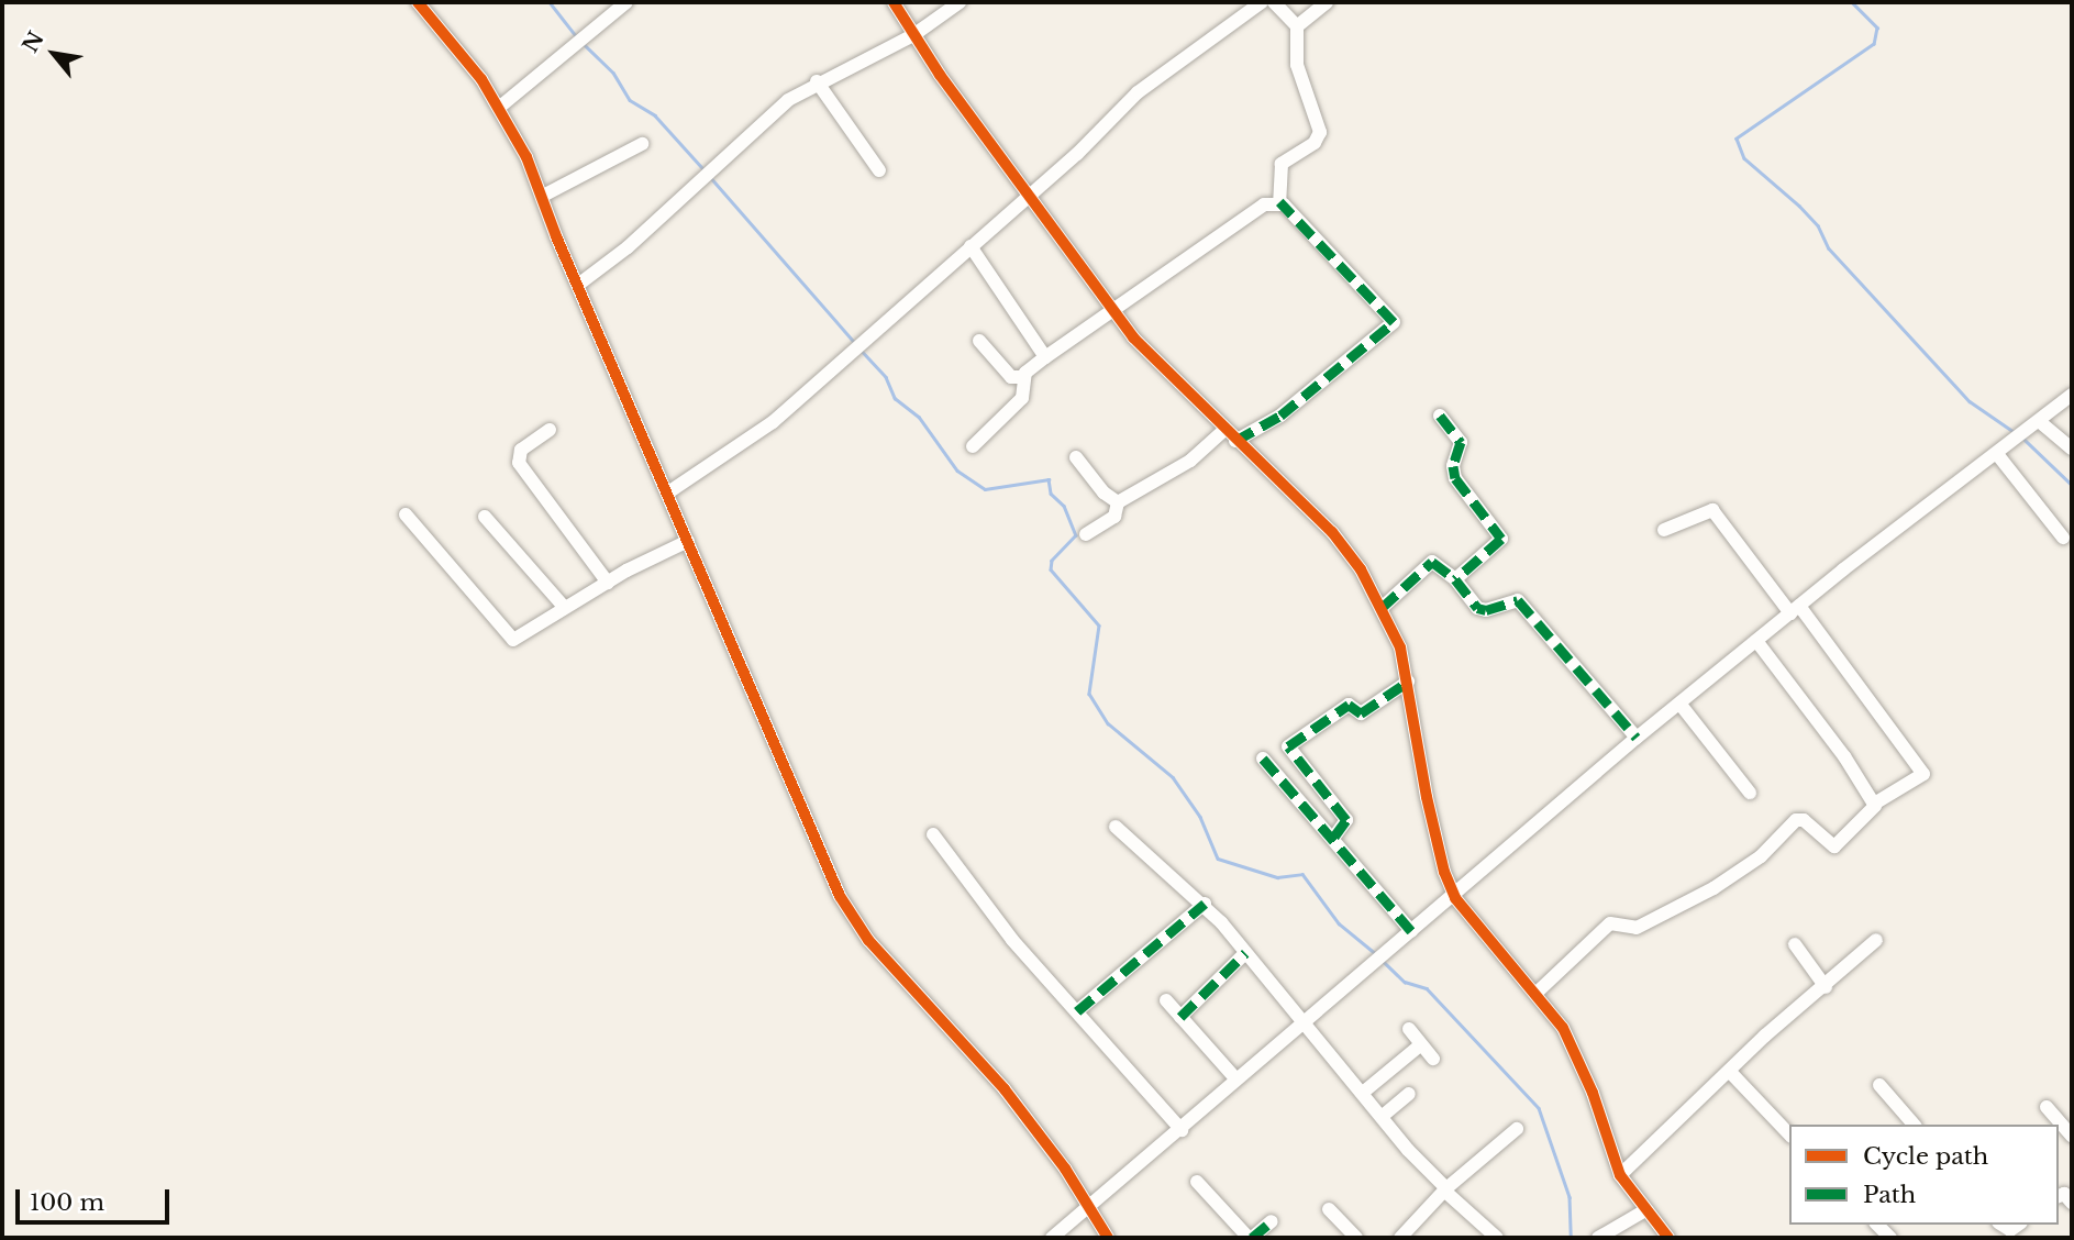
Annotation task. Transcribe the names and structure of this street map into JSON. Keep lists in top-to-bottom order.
{
  "legend": ["Cycle path", "Path"],
  "scale_bar": "100 m",
  "north": "top left"
}
